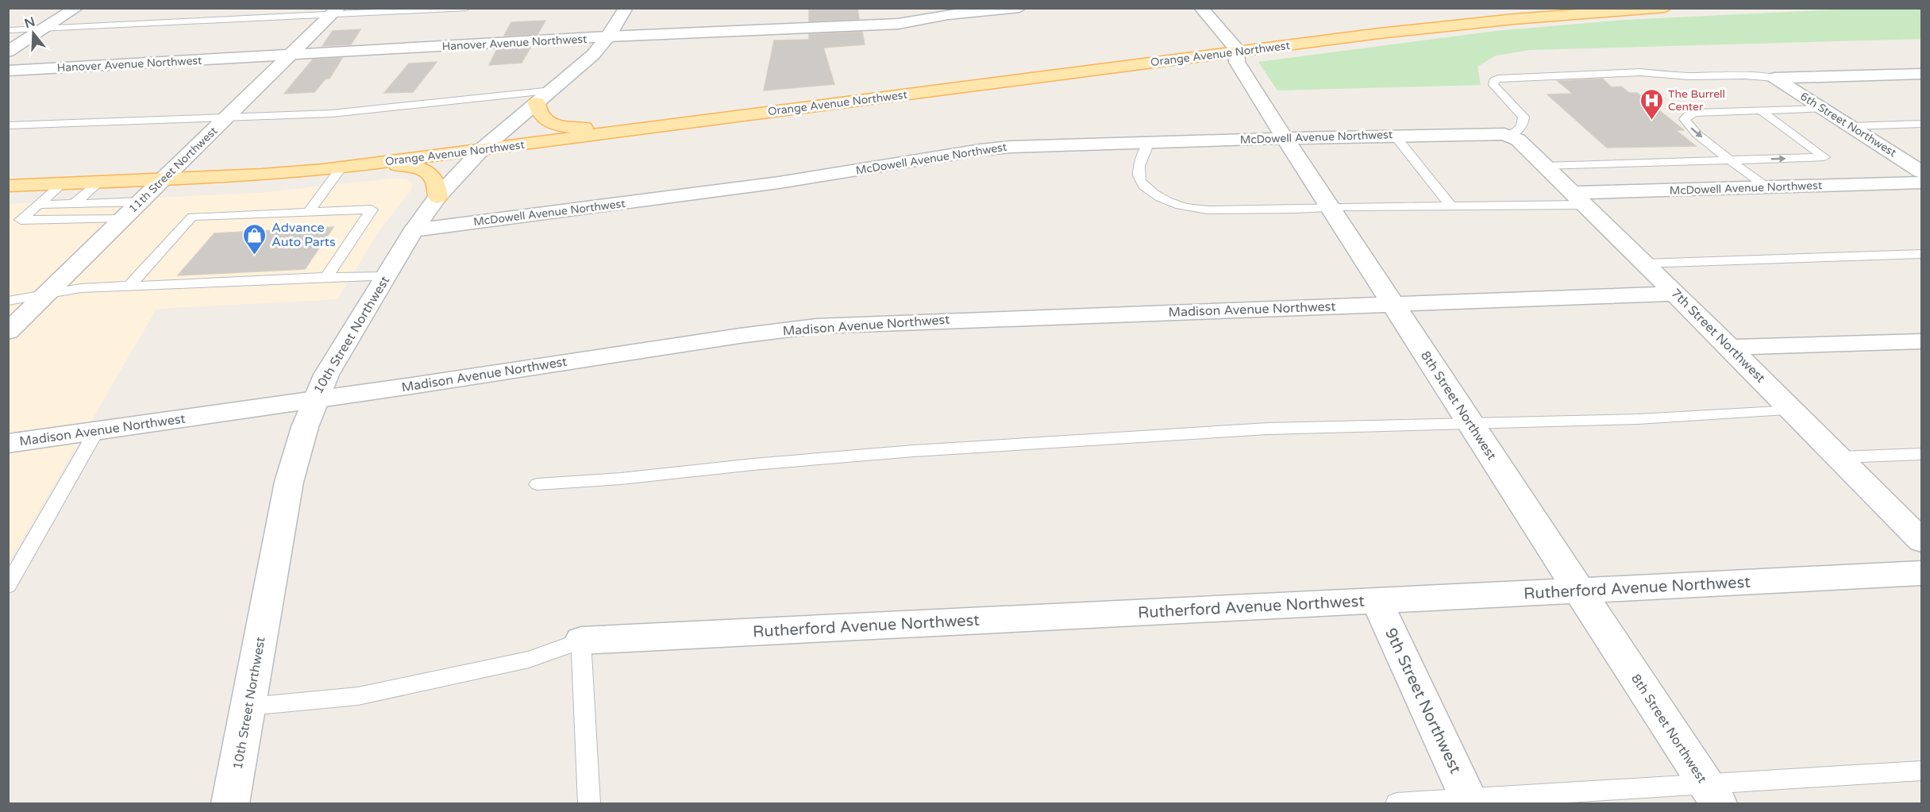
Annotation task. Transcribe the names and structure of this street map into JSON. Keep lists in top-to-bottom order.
{
  "streets": {
    "main road": ["Orange Avenue Northwest"],
    "street": [
      "Hanover Avenue Northwest",
      "6th Street Northwest",
      "McDowell Avenue Northwest",
      "11th Street Northwest",
      "Madison Avenue Northwest",
      "10th Street Northwest",
      "7th Street Northwest",
      "8th Street Northwest",
      "Rutherford Avenue Northwest",
      "9th Street Northwest"
    ]
  },
  "crossings": [
    ["Hanover Avenue Northwest", "11th Street Northwest"],
    ["Hanover Avenue Northwest", "10th Street Northwest"],
    ["Orange Avenue Northwest", "11th Street Northwest"],
    ["Orange Avenue Northwest", "10th Street Northwest"],
    ["Orange Avenue Northwest", "8th Street Northwest"],
    ["McDowell Avenue Northwest", "10th Street Northwest"],
    ["McDowell Avenue Northwest", "7th Street Northwest"],
    ["McDowell Avenue Northwest", "8th Street Northwest"],
    ["Madison Avenue Northwest", "10th Street Northwest"],
    ["Madison Avenue Northwest", "7th Street Northwest"],
    ["Madison Avenue Northwest", "8th Street Northwest"],
    ["8th Street Northwest", "Rutherford Avenue Northwest"],
    ["Rutherford Avenue Northwest", "9th Street Northwest"]
  ],
  "places": {
    "hospital": ["The Burrell Center"],
    "shop": ["Advance Auto Parts"]
  },
  "north": "top"
}
